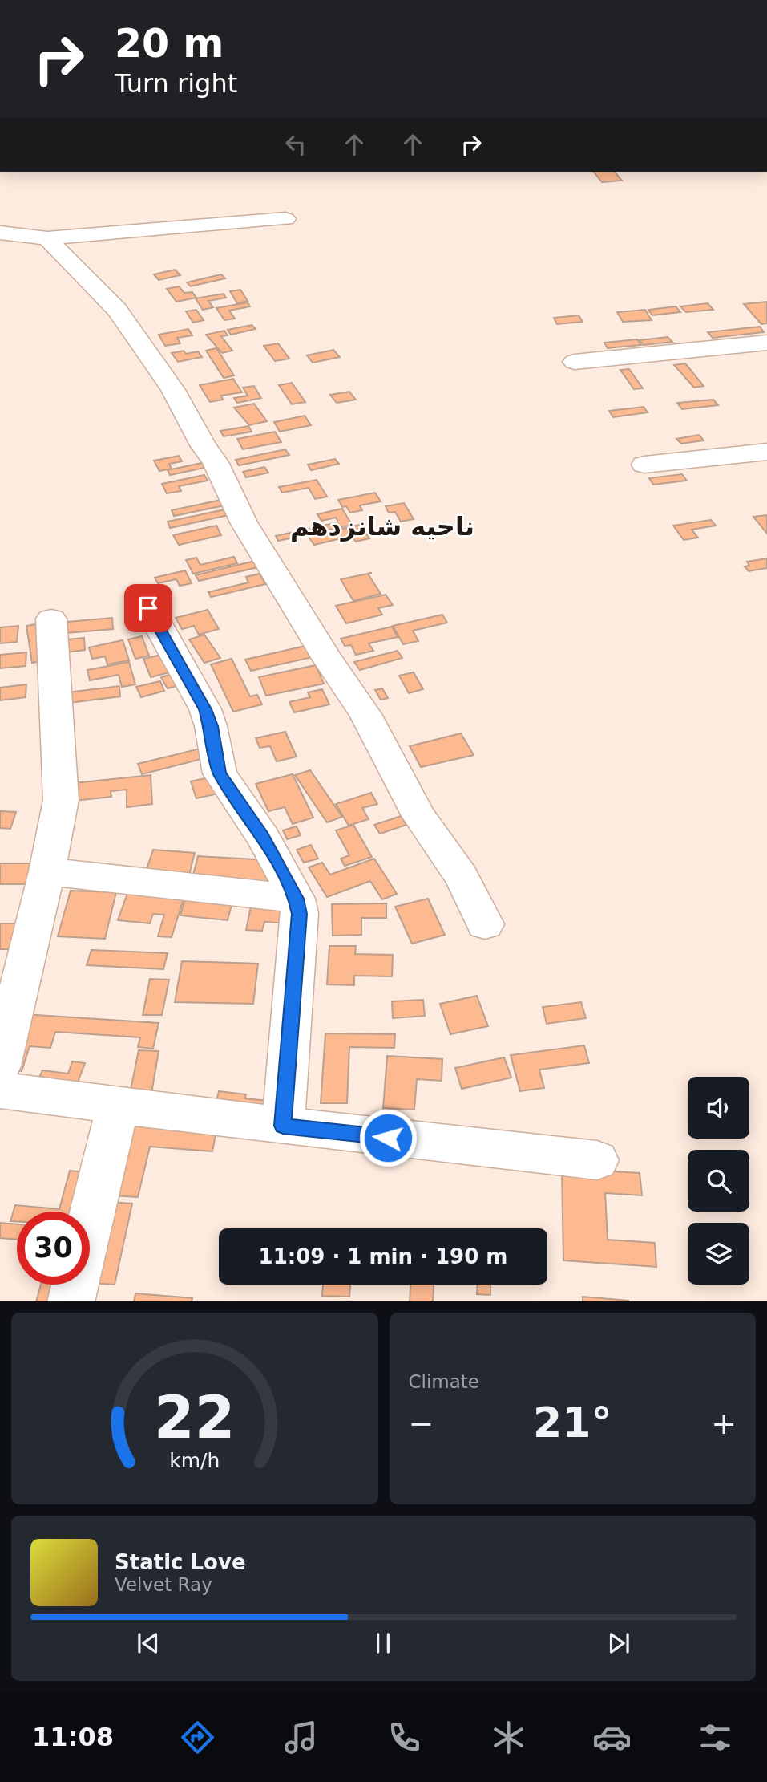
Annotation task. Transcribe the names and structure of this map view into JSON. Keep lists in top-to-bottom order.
{
  "districts": ["ناحیه شانزدهم"],
  "page": {
    "turn": ["20 m", "Turn right"],
    "limit": "30",
    "trip": "11:09 · 1 min · 190 m",
    "tile": "Climate",
    "heat": ["−", "21°", "+"],
    "song": ["Static Love", "Velvet Ray"],
    "tabs": "11:08",
    "gauge": ["22", "km/h"]
  }
}
